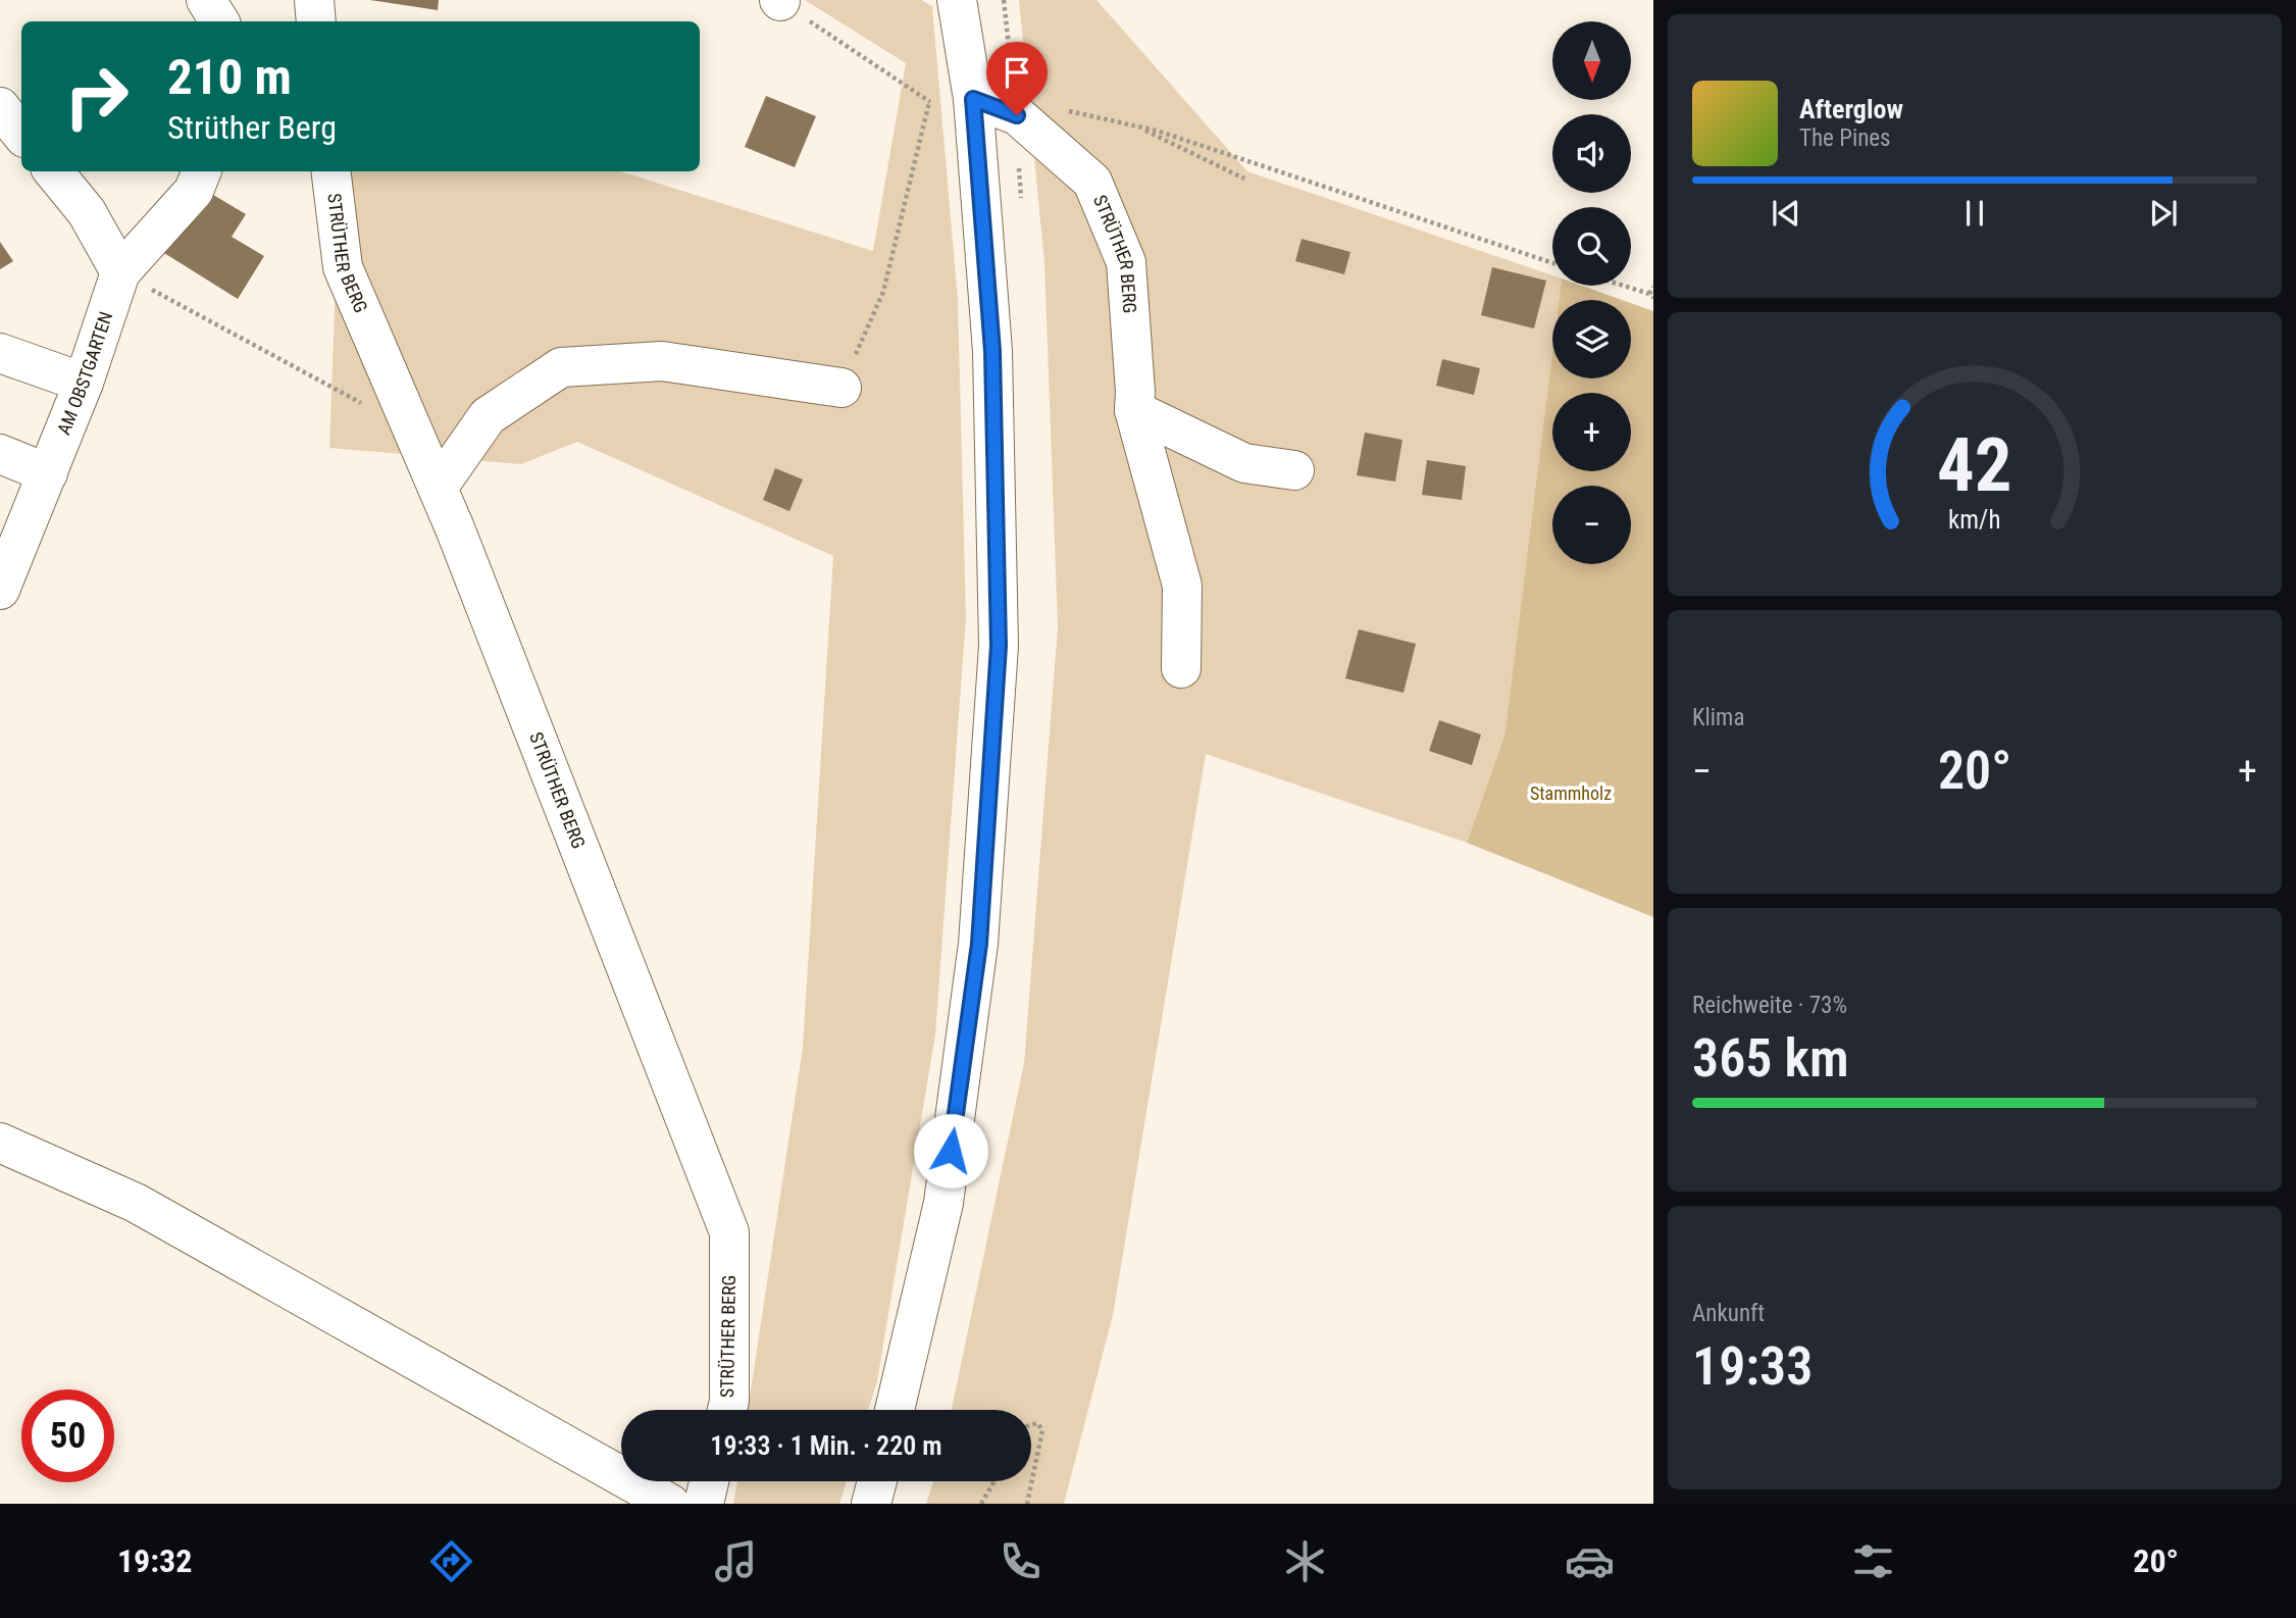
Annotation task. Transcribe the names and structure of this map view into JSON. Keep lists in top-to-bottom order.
{
  "streets": {
    "street": ["STRÜTHER BERG", "AM OBSTGARTEN"]
  },
  "parks": ["Stammholz"],
  "north": "bottom",
  "page": {
    "map_buttons": ["+", "−"],
    "turn": ["210 m", "Strüther Berg"],
    "song": ["Afterglow", "The Pines"],
    "tile": [
      "Klima",
      ["Reichweite · 73%", "365 km"],
      ["Ankunft", "19:33"]
    ],
    "heat": ["−", "20°", "+"],
    "limit": "50",
    "trip": "19:33 · 1 Min. · 220 m",
    "tabs": ["19:32", "20°"],
    "gauge": ["42", "km/h"]
  }
}
